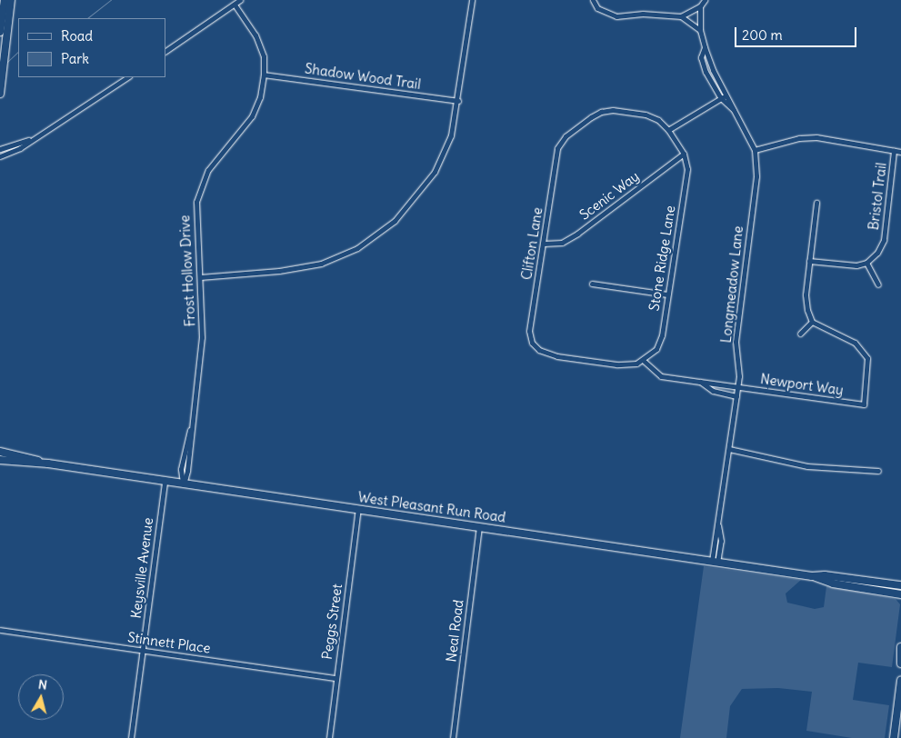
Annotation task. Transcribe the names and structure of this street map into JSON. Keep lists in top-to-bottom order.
{
  "streets": {
    "main road": ["West Pleasant Run Road"],
    "street": [
      "Shadow Wood Trail",
      "Scenic Way",
      "Bristol Trail",
      "Clifton Lane",
      "Stone Ridge Lane",
      "Frost Hollow Drive",
      "Longmeadow Lane",
      "Newport Way",
      "Keysville Avenue",
      "Peggs Street",
      "Neal Road",
      "Stinnett Place"
    ]
  },
  "crossings": [
    ["Shadow Wood Trail", "Frost Hollow Drive"],
    ["Scenic Way", "Clifton Lane"],
    ["Scenic Way", "Stone Ridge Lane"],
    ["Clifton Lane", "Stone Ridge Lane"],
    ["Clifton Lane", "Newport Way"],
    ["Stone Ridge Lane", "Newport Way"],
    ["Frost Hollow Drive", "West Pleasant Run Road"],
    ["Longmeadow Lane", "Newport Way"],
    ["Longmeadow Lane", "West Pleasant Run Road"],
    ["West Pleasant Run Road", "Keysville Avenue"],
    ["West Pleasant Run Road", "Peggs Street"],
    ["West Pleasant Run Road", "Neal Road"],
    ["Keysville Avenue", "Stinnett Place"],
    ["Peggs Street", "Stinnett Place"]
  ],
  "legend": ["Road", "Park"],
  "scale_bar": "200 m",
  "north": "top"
}
